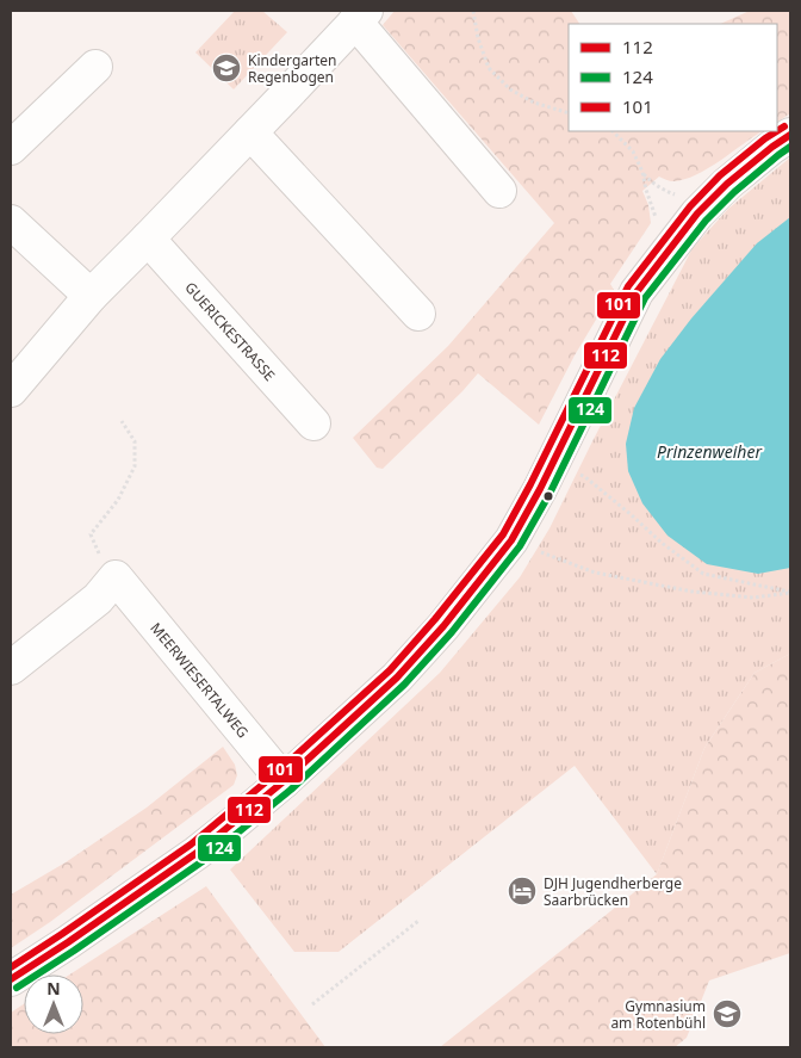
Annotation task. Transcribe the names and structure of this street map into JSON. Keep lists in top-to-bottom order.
{
  "streets": {
    "main road": ["GUERICKESTRASSE", "MEERWIESERTALWEG"]
  },
  "water": ["Prinzenweiher"],
  "places": {
    "school or university": ["Kindergarten Regenbogen", "Gymnasium am Rotenbühl"],
    "hotel": ["DJH Jugendherberge Saarbrücken"]
  },
  "lines": ["transit line 101", "transit line 112", "transit line 124"],
  "legend": ["112", "124", "101"],
  "north": "top"
}
